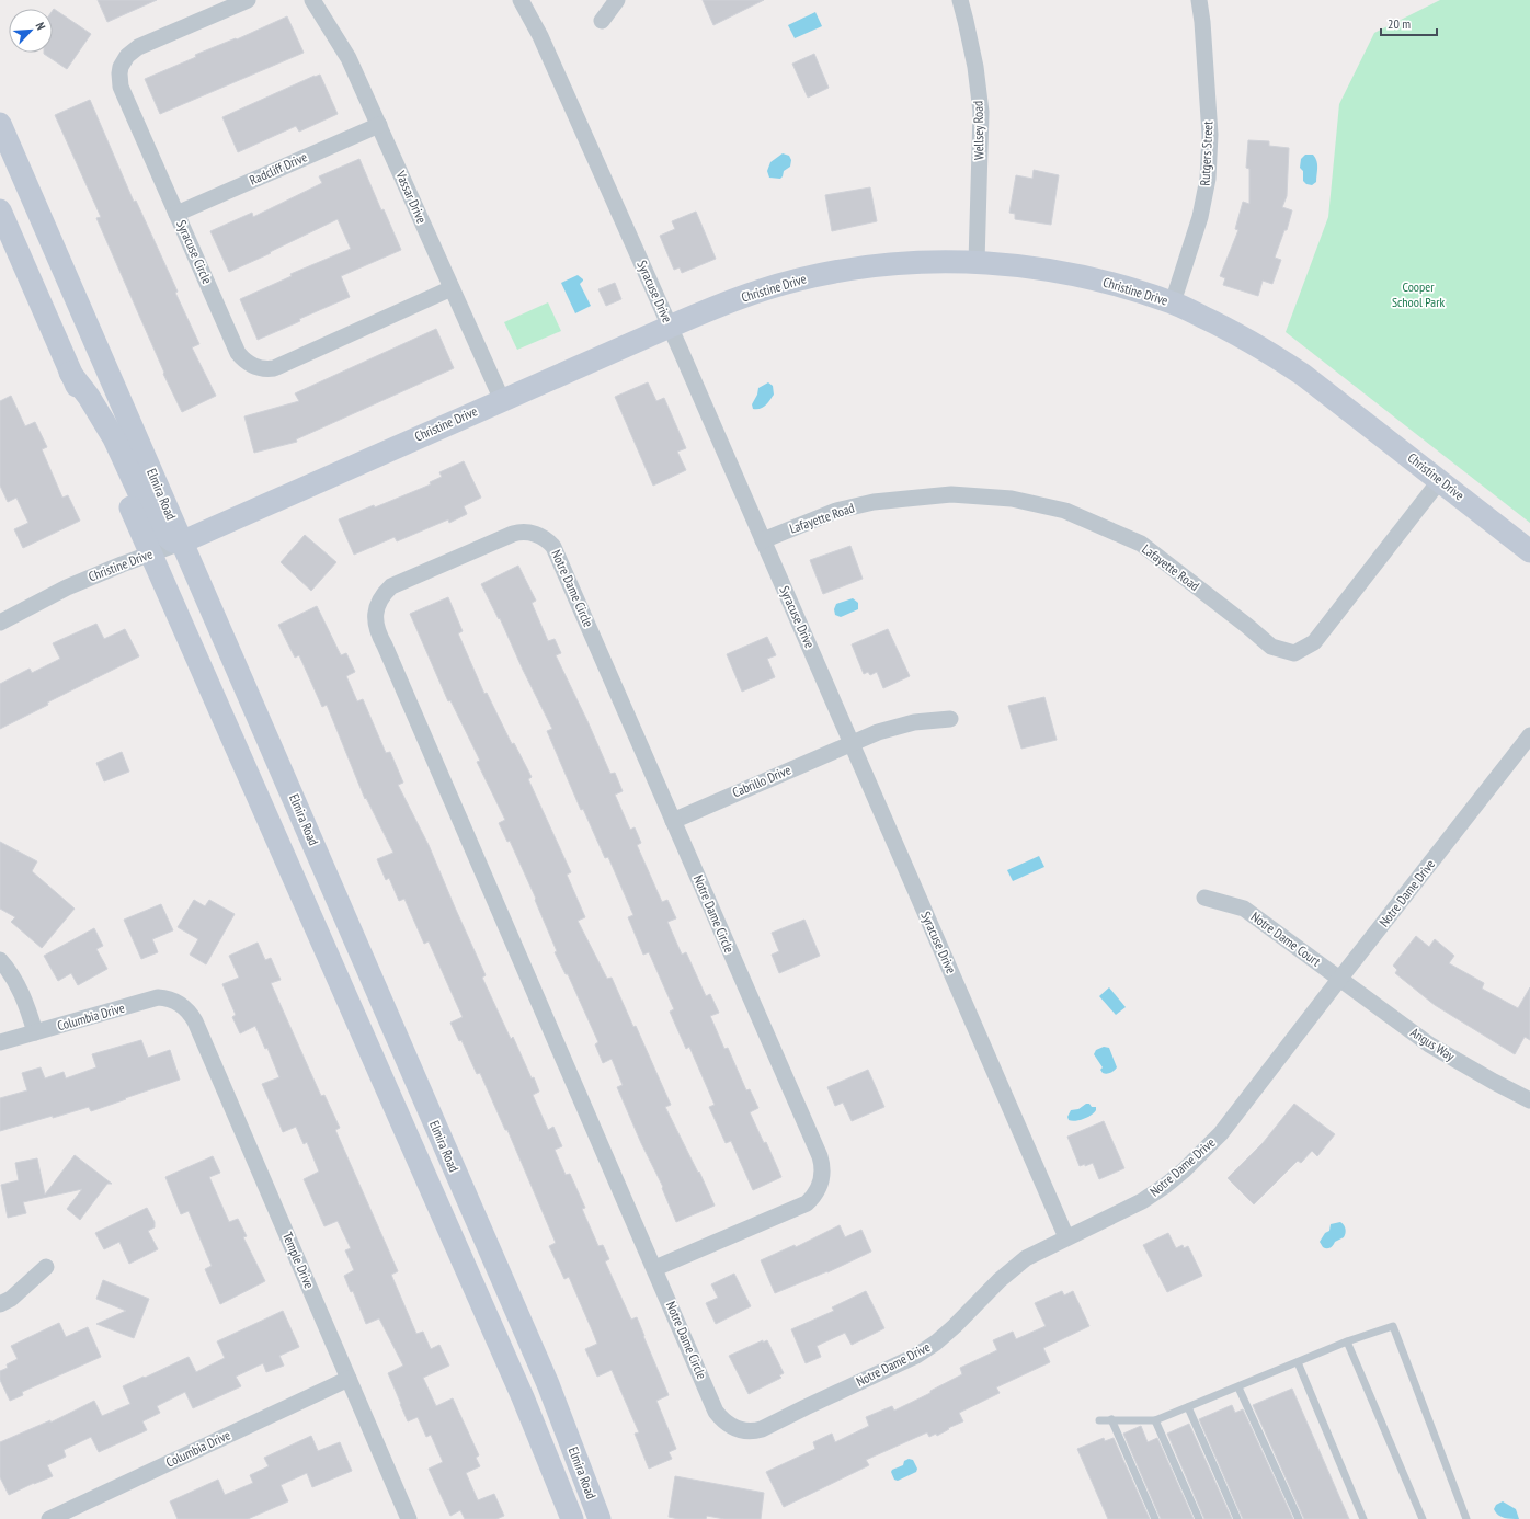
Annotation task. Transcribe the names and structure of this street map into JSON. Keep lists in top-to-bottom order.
{
  "streets": {
    "main road": ["Christine Drive", "Elmira Road"],
    "street": [
      "Wellsey Road",
      "Rutgers Street",
      "Radcliff Drive",
      "Vassar Drive",
      "Syracuse Circle",
      "Syracuse Drive",
      "Lafayette Road",
      "Notre Dame Circle",
      "Cabrillo Drive",
      "Notre Dame Drive",
      "Notre Dame Court",
      "Columbia Drive",
      "Angus Way",
      "Temple Drive"
    ]
  },
  "crossings": [
    ["Wellsey Road", "Christine Drive"],
    ["Rutgers Street", "Christine Drive"],
    ["Radcliff Drive", "Vassar Drive"],
    ["Radcliff Drive", "Syracuse Circle"],
    ["Vassar Drive", "Syracuse Circle"],
    ["Vassar Drive", "Christine Drive"],
    ["Christine Drive", "Syracuse Drive"],
    ["Christine Drive", "Elmira Road"],
    ["Christine Drive", "Lafayette Road"],
    ["Syracuse Drive", "Lafayette Road"],
    ["Syracuse Drive", "Cabrillo Drive"],
    ["Syracuse Drive", "Notre Dame Drive"],
    ["Notre Dame Circle", "Cabrillo Drive"],
    ["Notre Dame Circle", "Notre Dame Drive"],
    ["Notre Dame Drive", "Notre Dame Court"],
    ["Notre Dame Drive", "Angus Way"],
    ["Notre Dame Court", "Angus Way"],
    ["Columbia Drive", "Temple Drive"]
  ],
  "parks": ["Cooper School Park"],
  "scale_bar": "20 m",
  "north": "top right"
}
